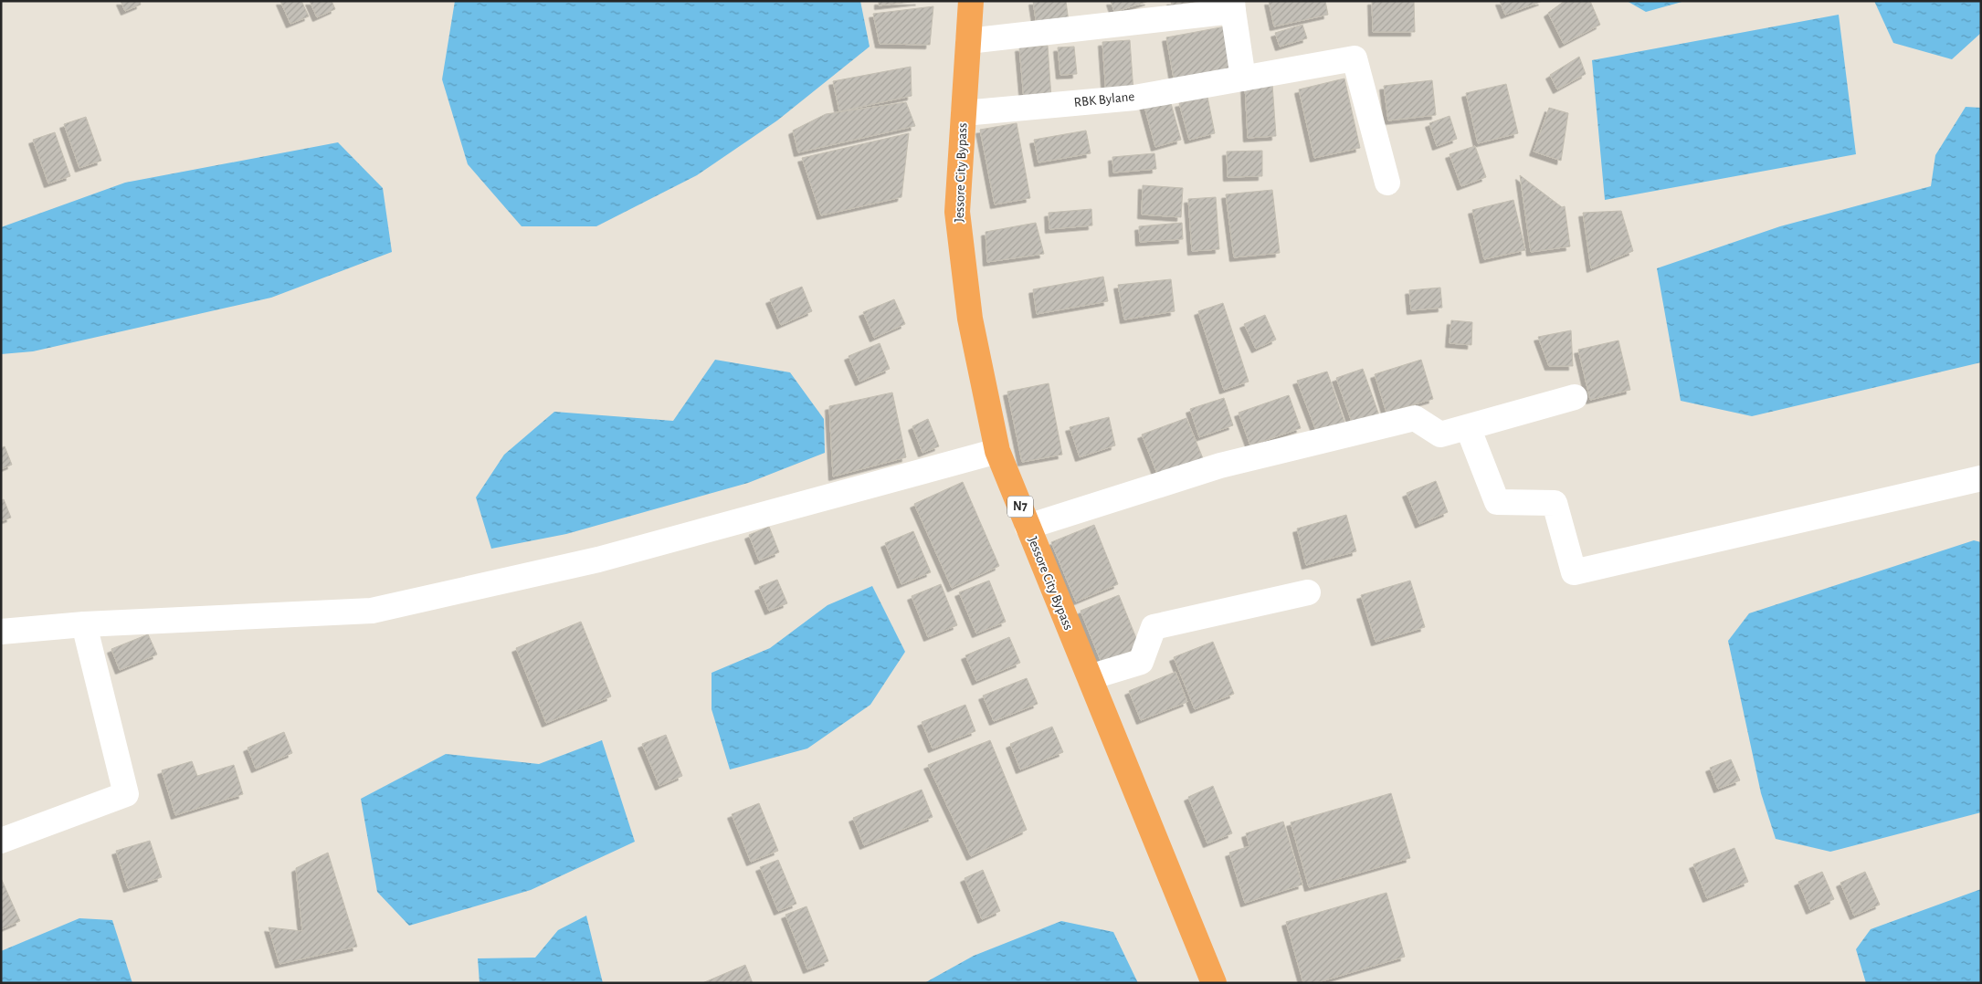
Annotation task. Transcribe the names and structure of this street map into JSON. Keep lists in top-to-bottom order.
{
  "streets": {
    "highway": ["Jessore City Bypass", "N7"],
    "street": ["RBK Bylane"]
  },
  "crossings": [
    ["RBK Bylane", "Jessore City Bypass"]
  ]
}
